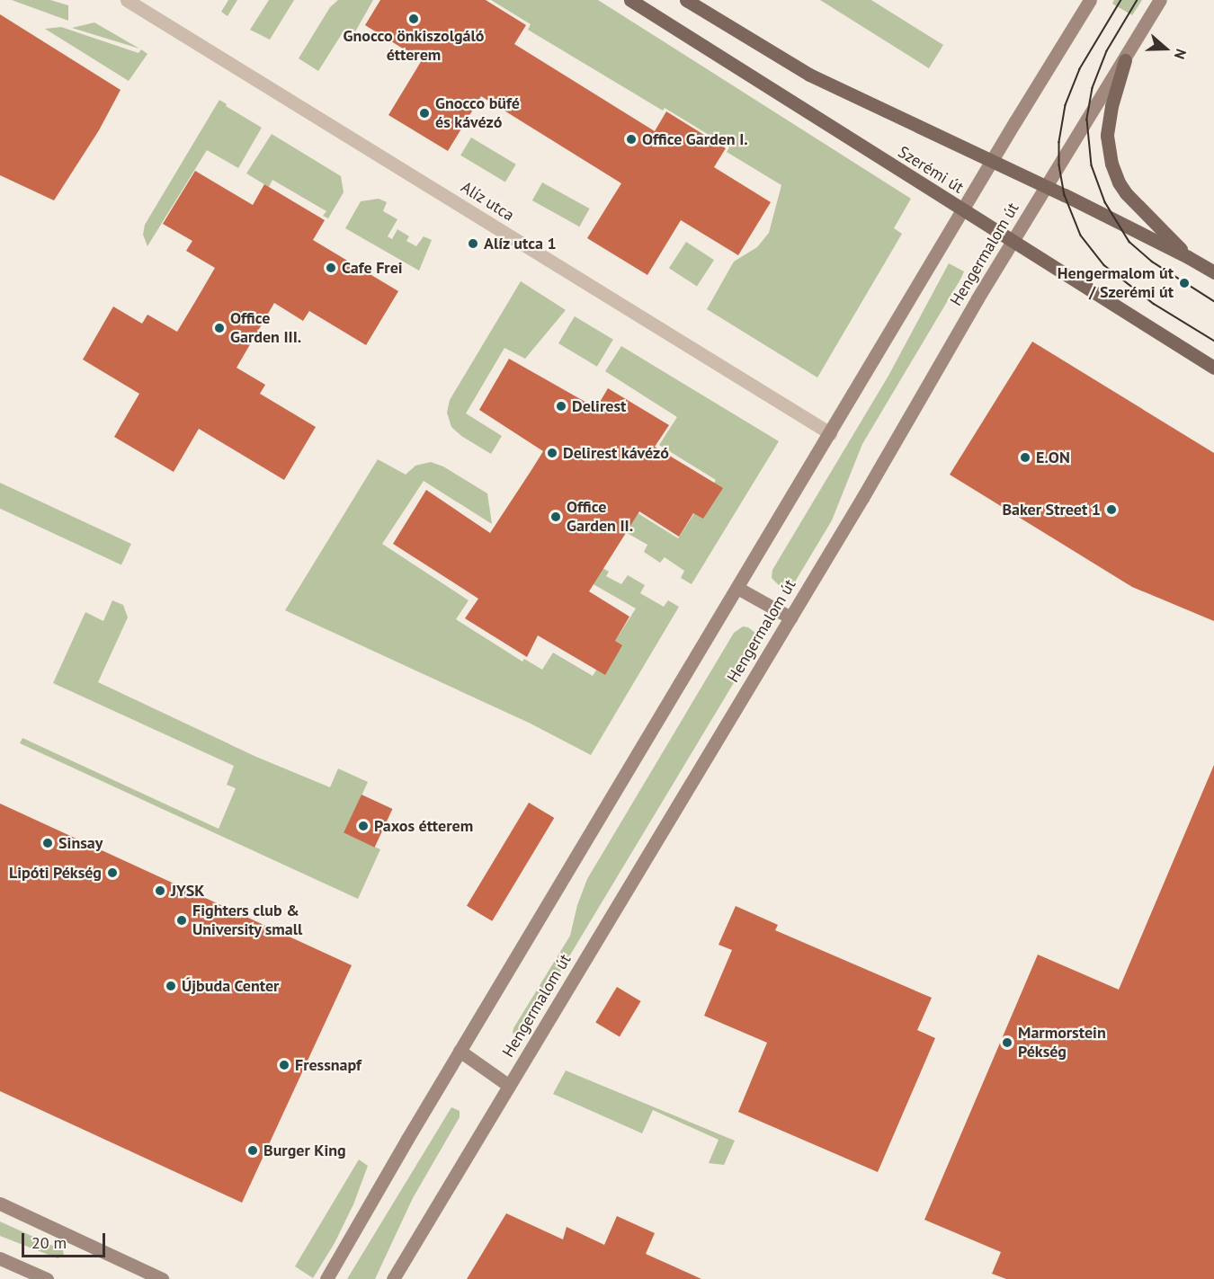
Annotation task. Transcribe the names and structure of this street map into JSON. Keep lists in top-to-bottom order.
{
  "streets": {
    "main road": ["Szerémi út", "Hengermalom út"],
    "street": ["Alíz utca"]
  },
  "crossings": [
    ["Szerémi út", "Hengermalom út"]
  ],
  "places": [
    "Gnocco önkiszolgáló étterem",
    "Gnocco büfé és kávézó",
    "Office Garden I.",
    "Alíz utca 1",
    "Cafe Frei",
    "Hengermalom út / Szerémi út",
    "Office Garden III.",
    "Delirest",
    "Delirest kávézó",
    "E.ON",
    "Baker Street 1",
    "Office Garden II.",
    "Paxos étterem",
    "Sinsay",
    "Lipóti Pékség",
    "JYSK",
    "Fighters club & University small",
    "Újbuda Center",
    "Marmorstein Pékség",
    "Fressnapf",
    "Burger King"
  ],
  "scale_bar": "20 m",
  "north": "right"
}
